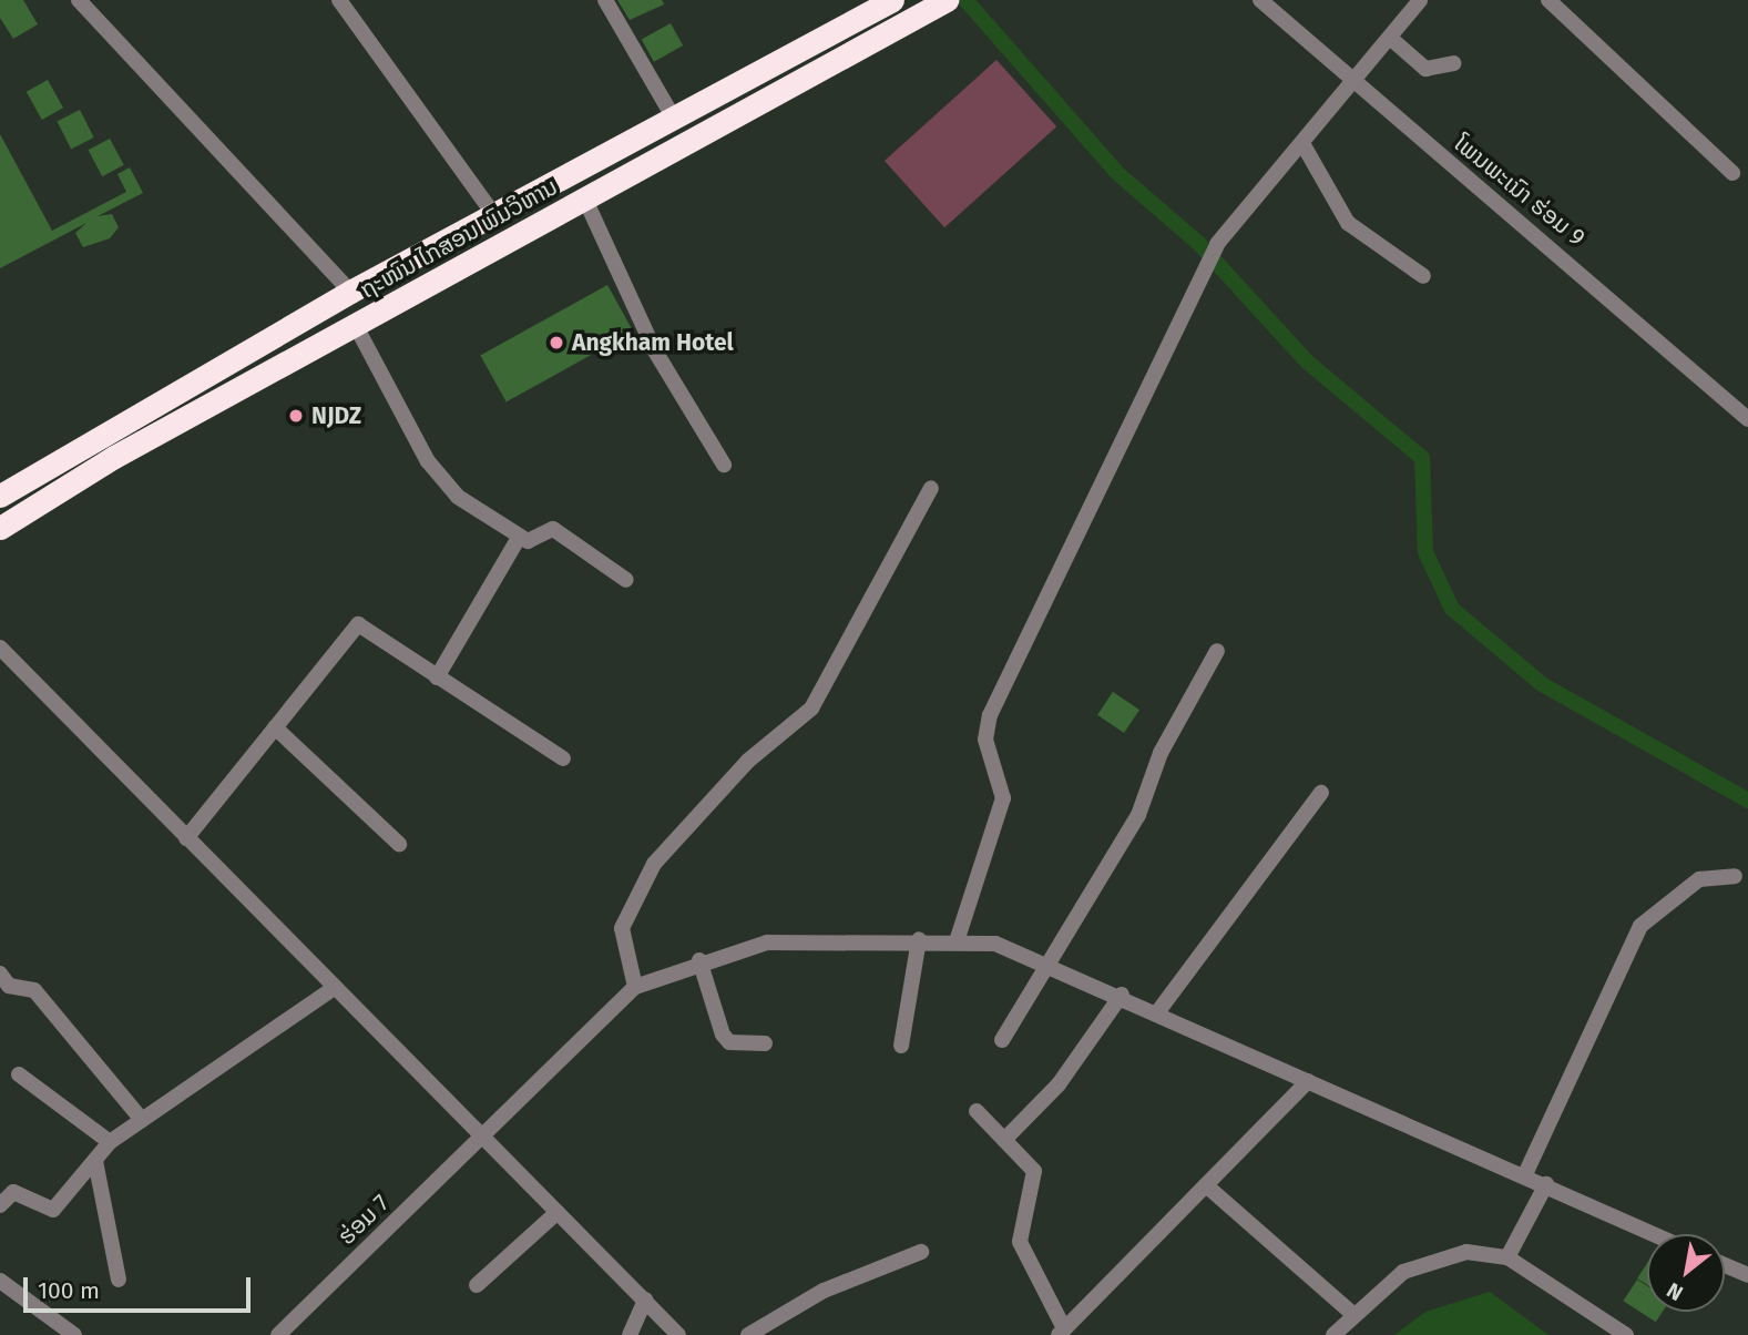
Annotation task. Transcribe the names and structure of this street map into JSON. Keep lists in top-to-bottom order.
{
  "streets": {
    "highway": ["ຖະໜົນ ໄກສອນ ພົມວິຫານ"],
    "street": ["ໂພນພະເນົາ ຮ່ອມ 9", "ຮ່ອມ 7"]
  },
  "places": ["Angkham Hotel", "NJDZ"],
  "scale_bar": "100 m",
  "north": "bottom left"
}
